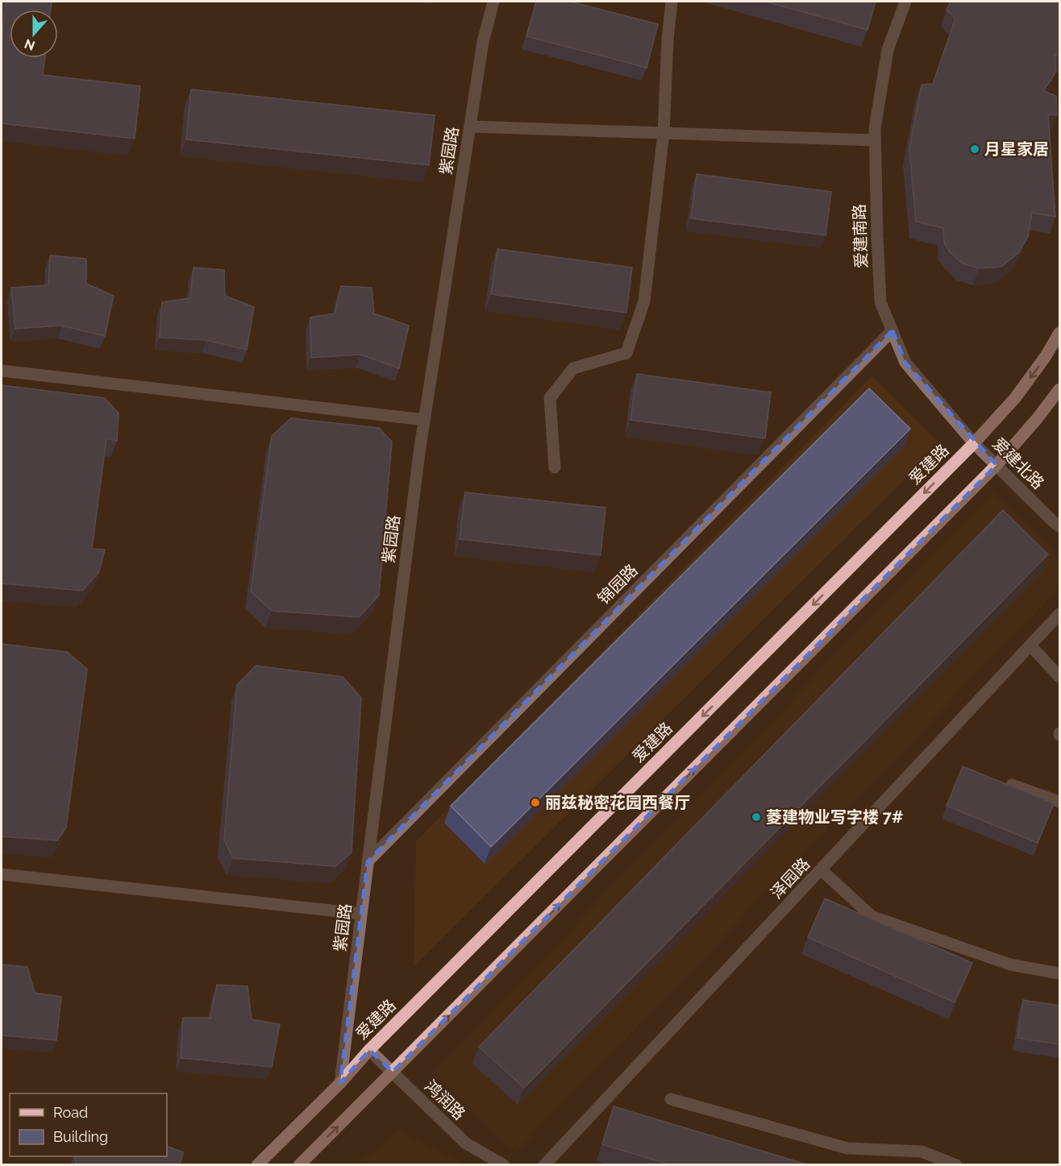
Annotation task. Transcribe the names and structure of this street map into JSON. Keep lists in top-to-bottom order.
{
  "streets": {
    "main road": ["爱建路"],
    "street": [
      "紫园路",
      "爱建南路",
      "爱建北路",
      "锦园路",
      "泽园路",
      "鸿润路"
    ]
  },
  "crossings": [
    ["紫园路", "爱建路"],
    ["紫园路", "锦园路"],
    ["爱建南路", "爱建北路"],
    ["爱建南路", "爱建路"],
    ["爱建南路", "锦园路"],
    ["爱建北路", "爱建路"],
    ["爱建路", "鸿润路"]
  ],
  "places": ["月星家居", "丽兹秘密花园西餐厅", "菱建物业写字楼 7#"],
  "legend": ["Road", "Building"],
  "north": "bottom"
}
